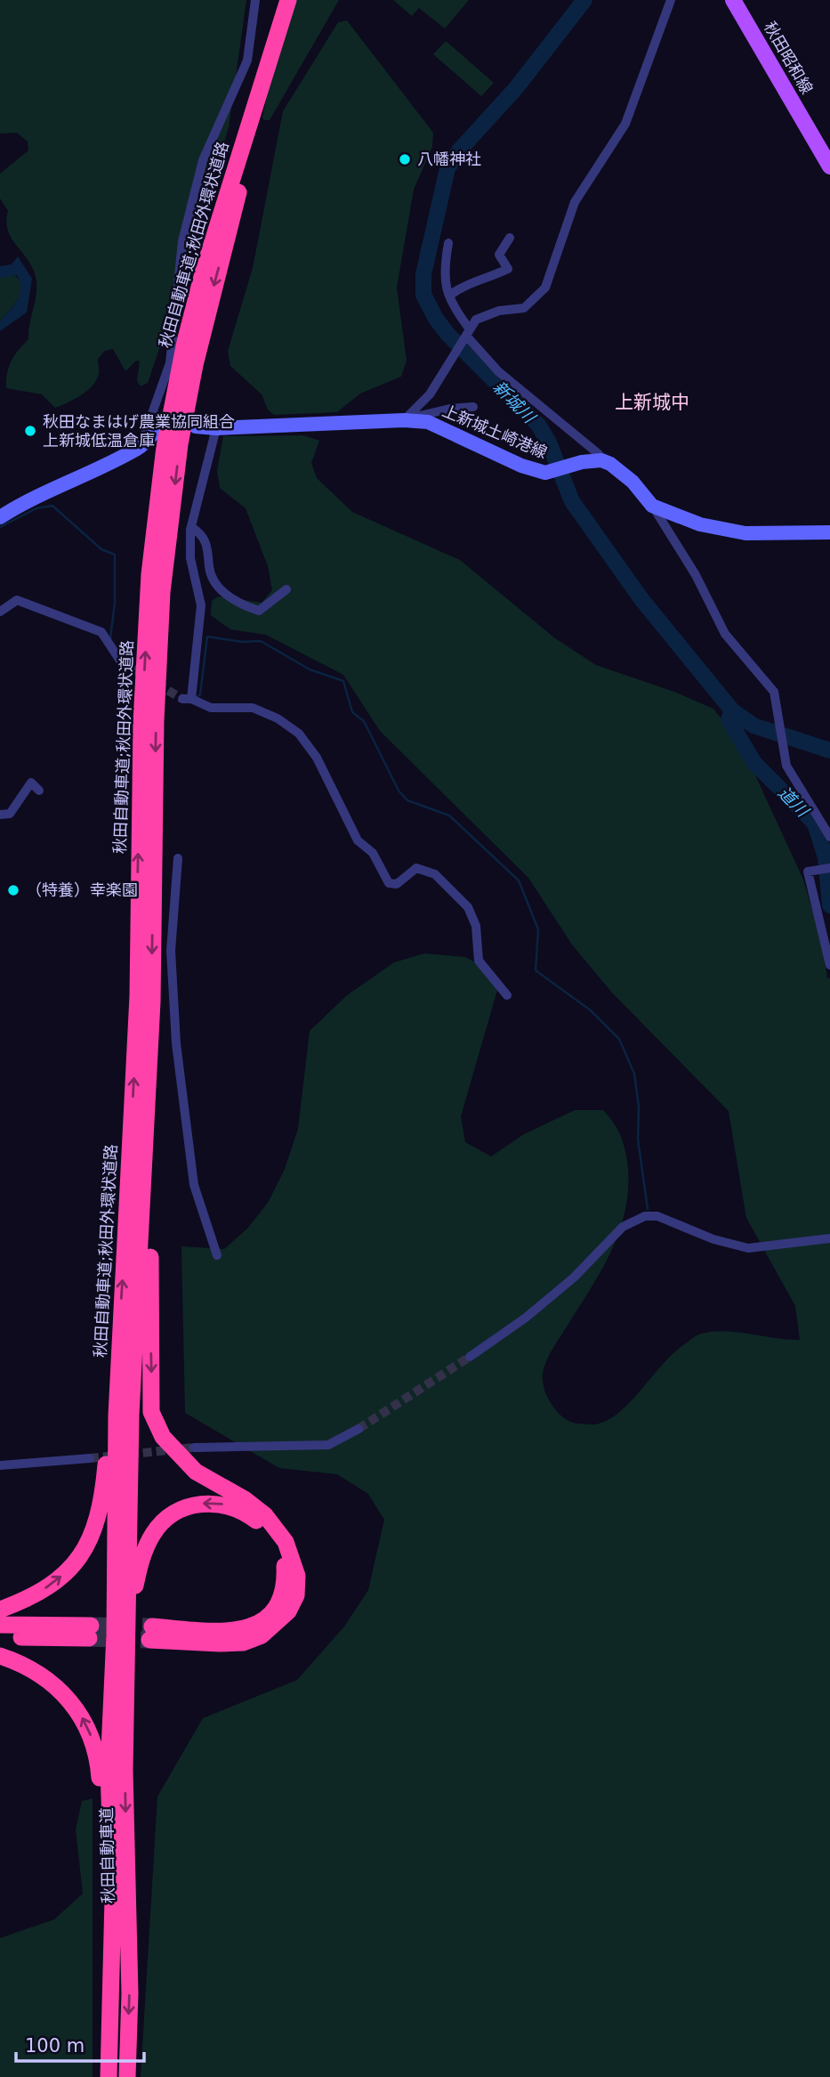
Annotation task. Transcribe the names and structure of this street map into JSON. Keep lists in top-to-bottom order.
{
  "streets": {
    "highway": ["秋田自動車道;秋田外環状道路", "秋田自動車道"],
    "main road": ["秋田昭和線", "上新城土崎港線"]
  },
  "crossings": [
    ["秋田自動車道;秋田外環状道路", "秋田自動車道"]
  ],
  "districts": ["上新城中"],
  "water": ["新城川", "道川"],
  "places": ["八幡神社", "秋田なまはげ農業協同組合 上新城低温倉庫", "（特養）幸楽園"],
  "scale_bar": "100 m"
}
